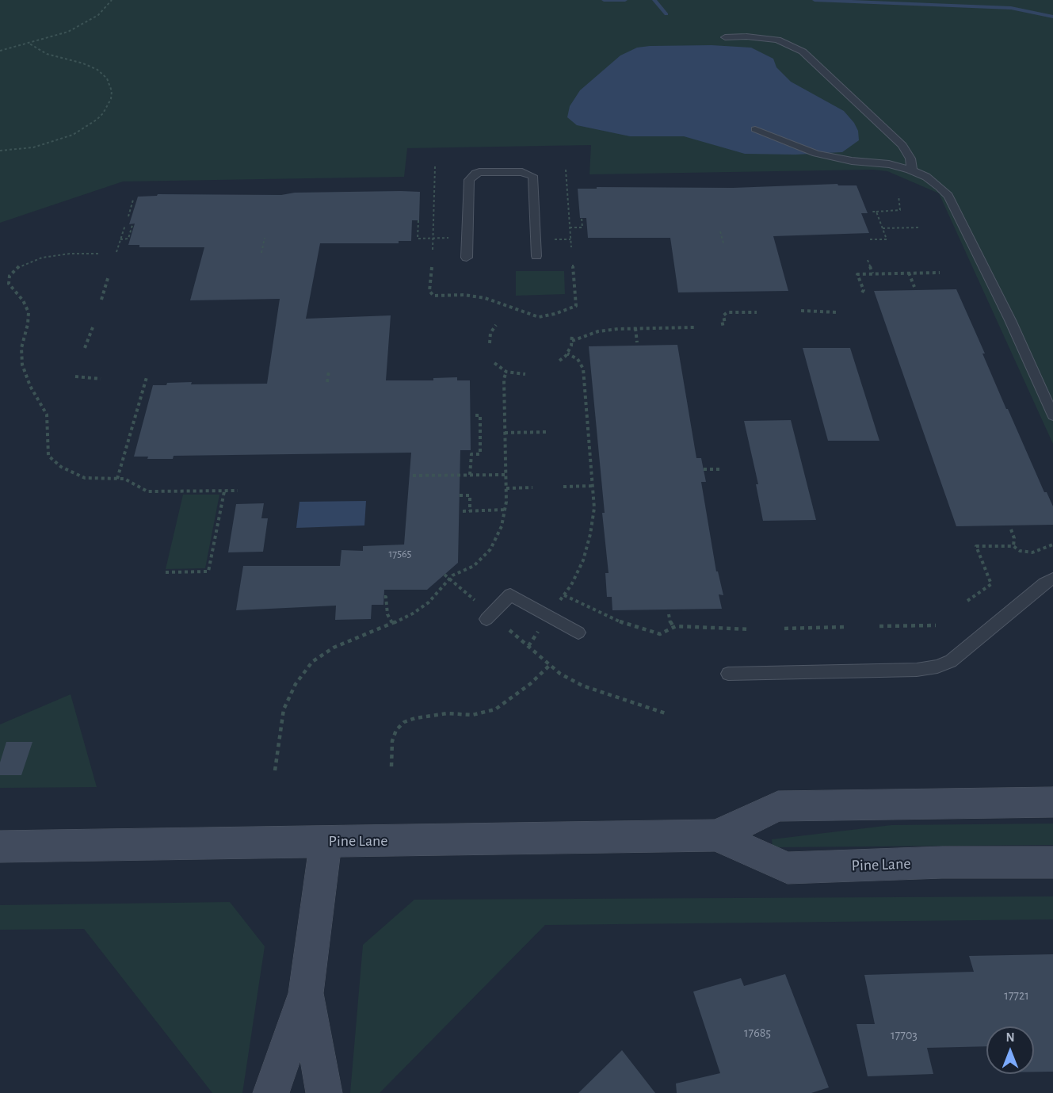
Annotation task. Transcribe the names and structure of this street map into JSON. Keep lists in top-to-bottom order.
{
  "streets": {
    "main road": ["Pine Lane"]
  },
  "house_numbers": [
    "17565",
    "17721",
    "17685",
    "17703"
  ],
  "north": "top"
}
